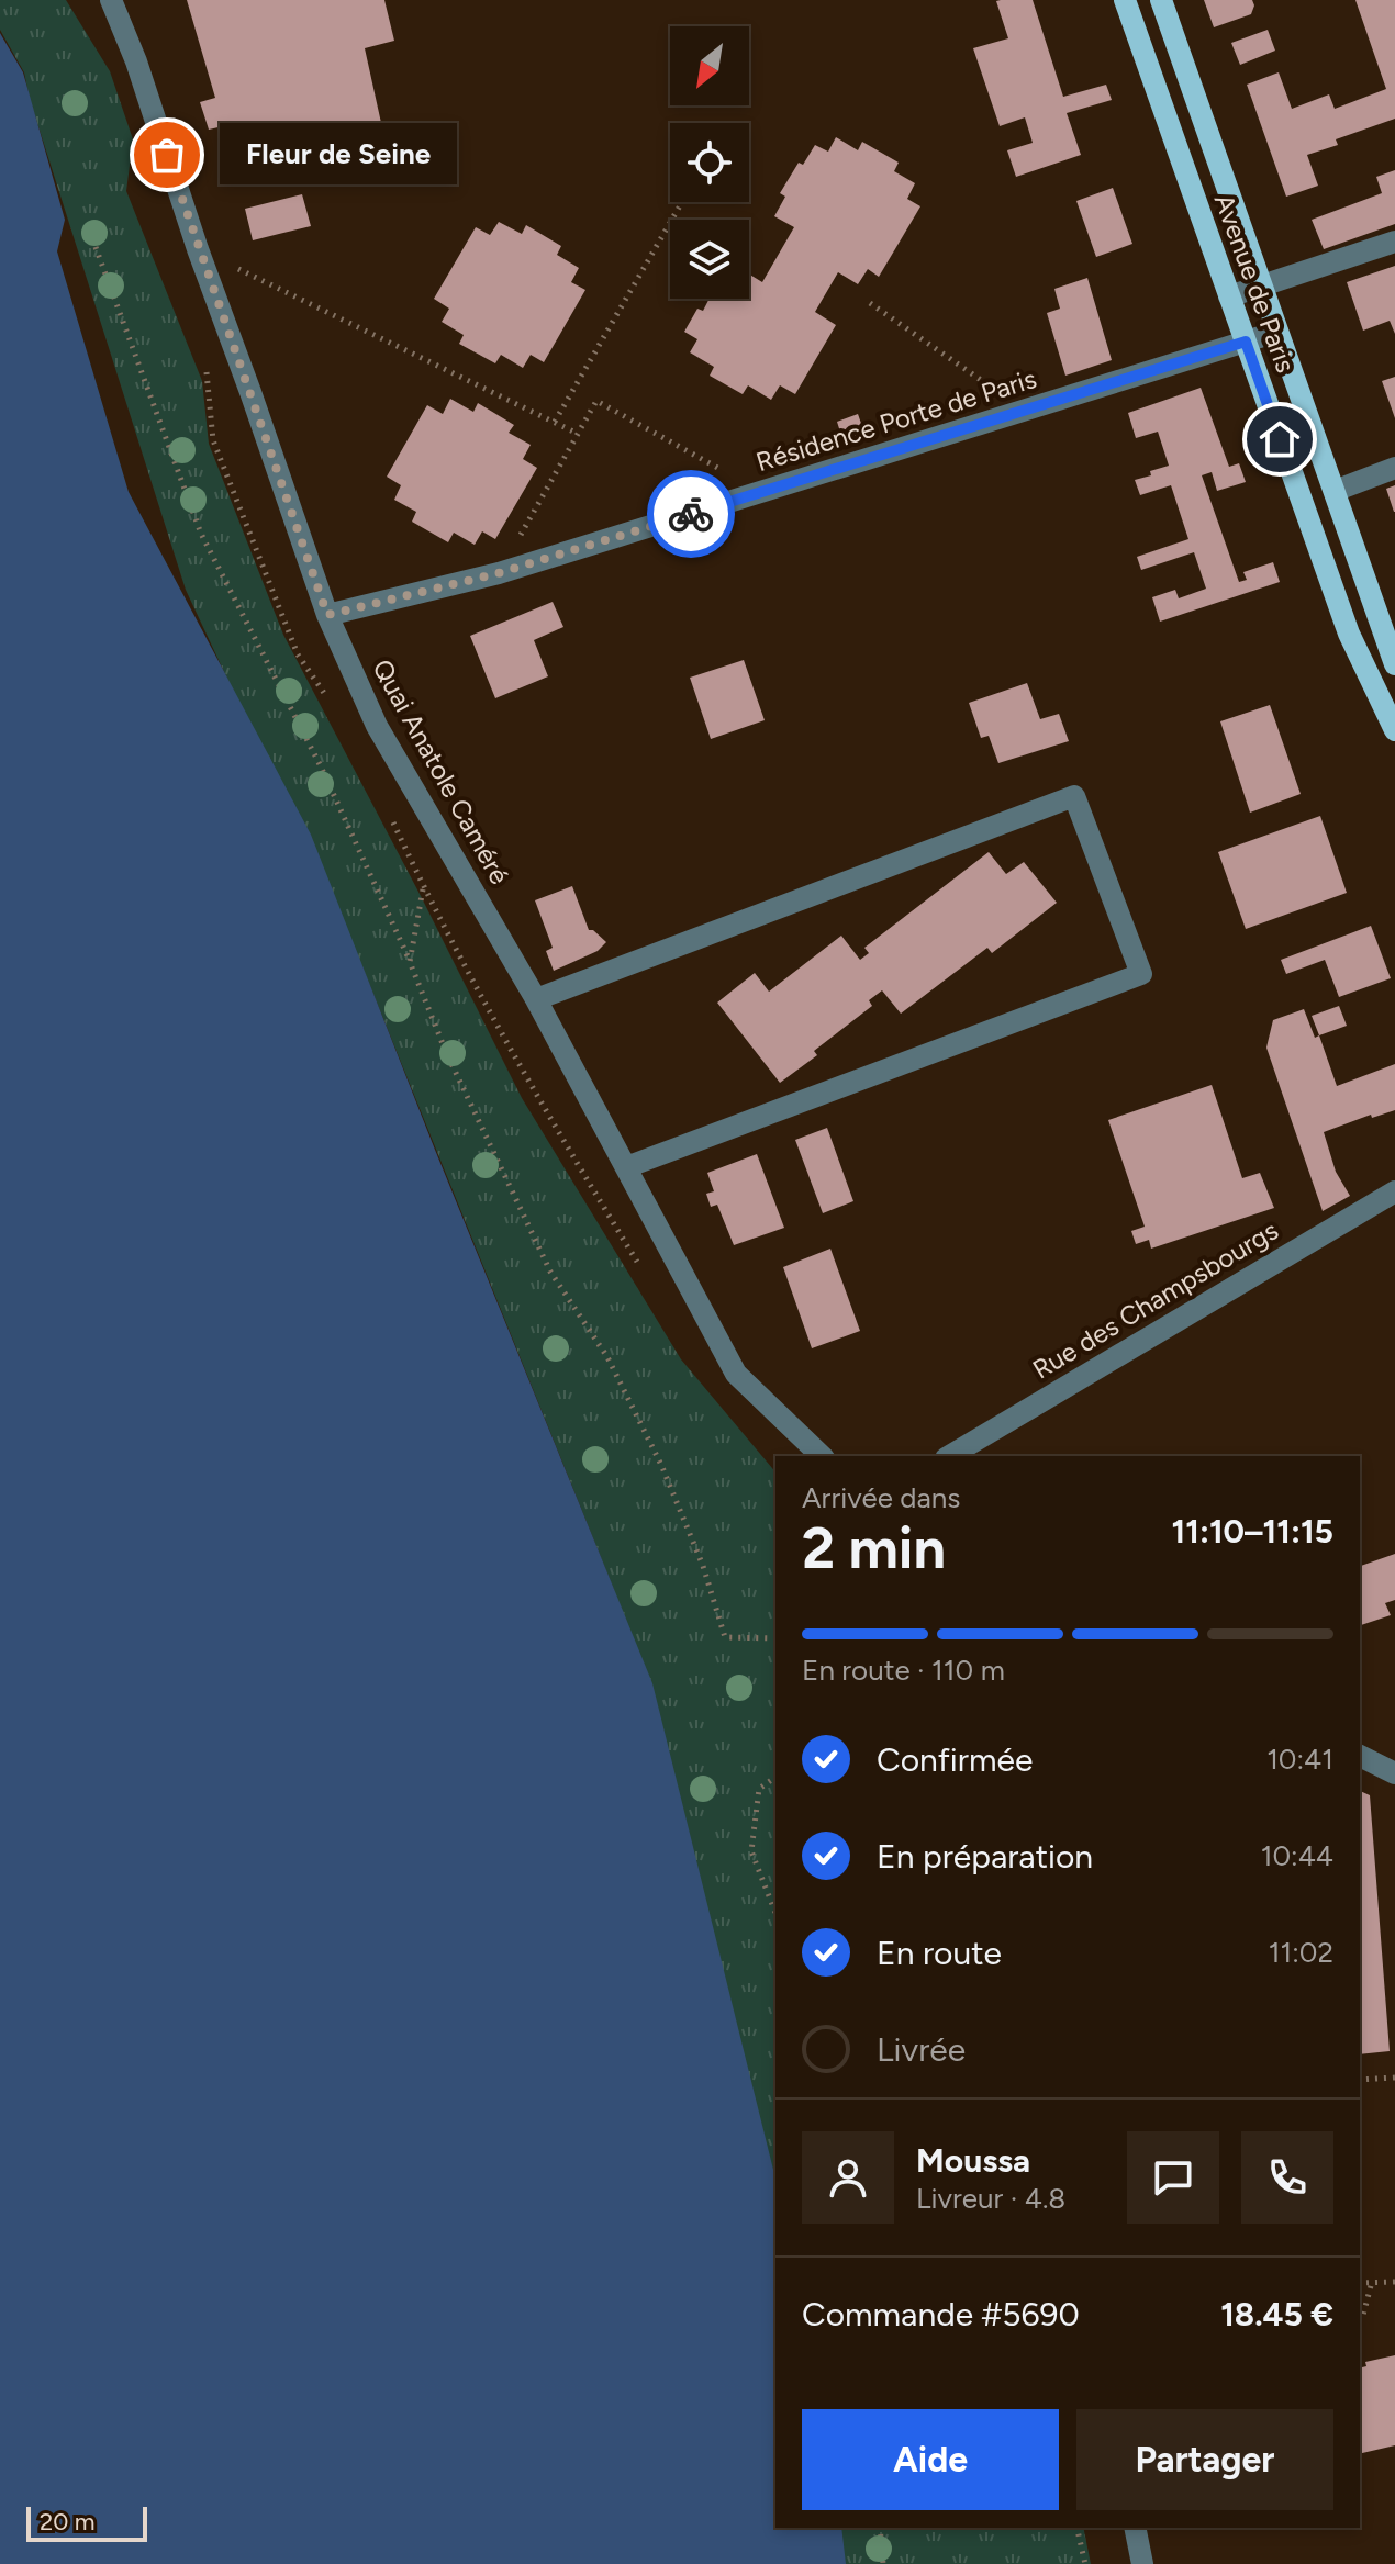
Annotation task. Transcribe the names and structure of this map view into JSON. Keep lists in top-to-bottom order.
{
  "streets": {
    "main road": ["Avenue de Paris"],
    "street": ["Résidence Porte de Paris", "Quai Anatole Caméré", "Rue des Champsbourgs"]
  },
  "crossings": [
    ["Avenue de Paris", "Résidence Porte de Paris"],
    ["Résidence Porte de Paris", "Quai Anatole Caméré"]
  ],
  "places": ["Fleur de Seine"],
  "scale_bar": "20 m",
  "north": "bottom left",
  "page": {
    "bubble": "Fleur de Seine",
    "heading": ["2 min", "Arrivée dans", "11:10–11:15"],
    "panel": [
      "Moussa",
      "Livreur · 4.8",
      "Commande #5690",
      "18.45 €"
    ],
    "bar": "En route · 110 m",
    "list": [
      ["Confirmée", "10:41"],
      ["En préparation", "10:44"],
      ["En route", "11:02"],
      "Livrée"
    ],
    "buttons": ["Aide", "Partager"],
    "scale": "20 m"
  }
}
